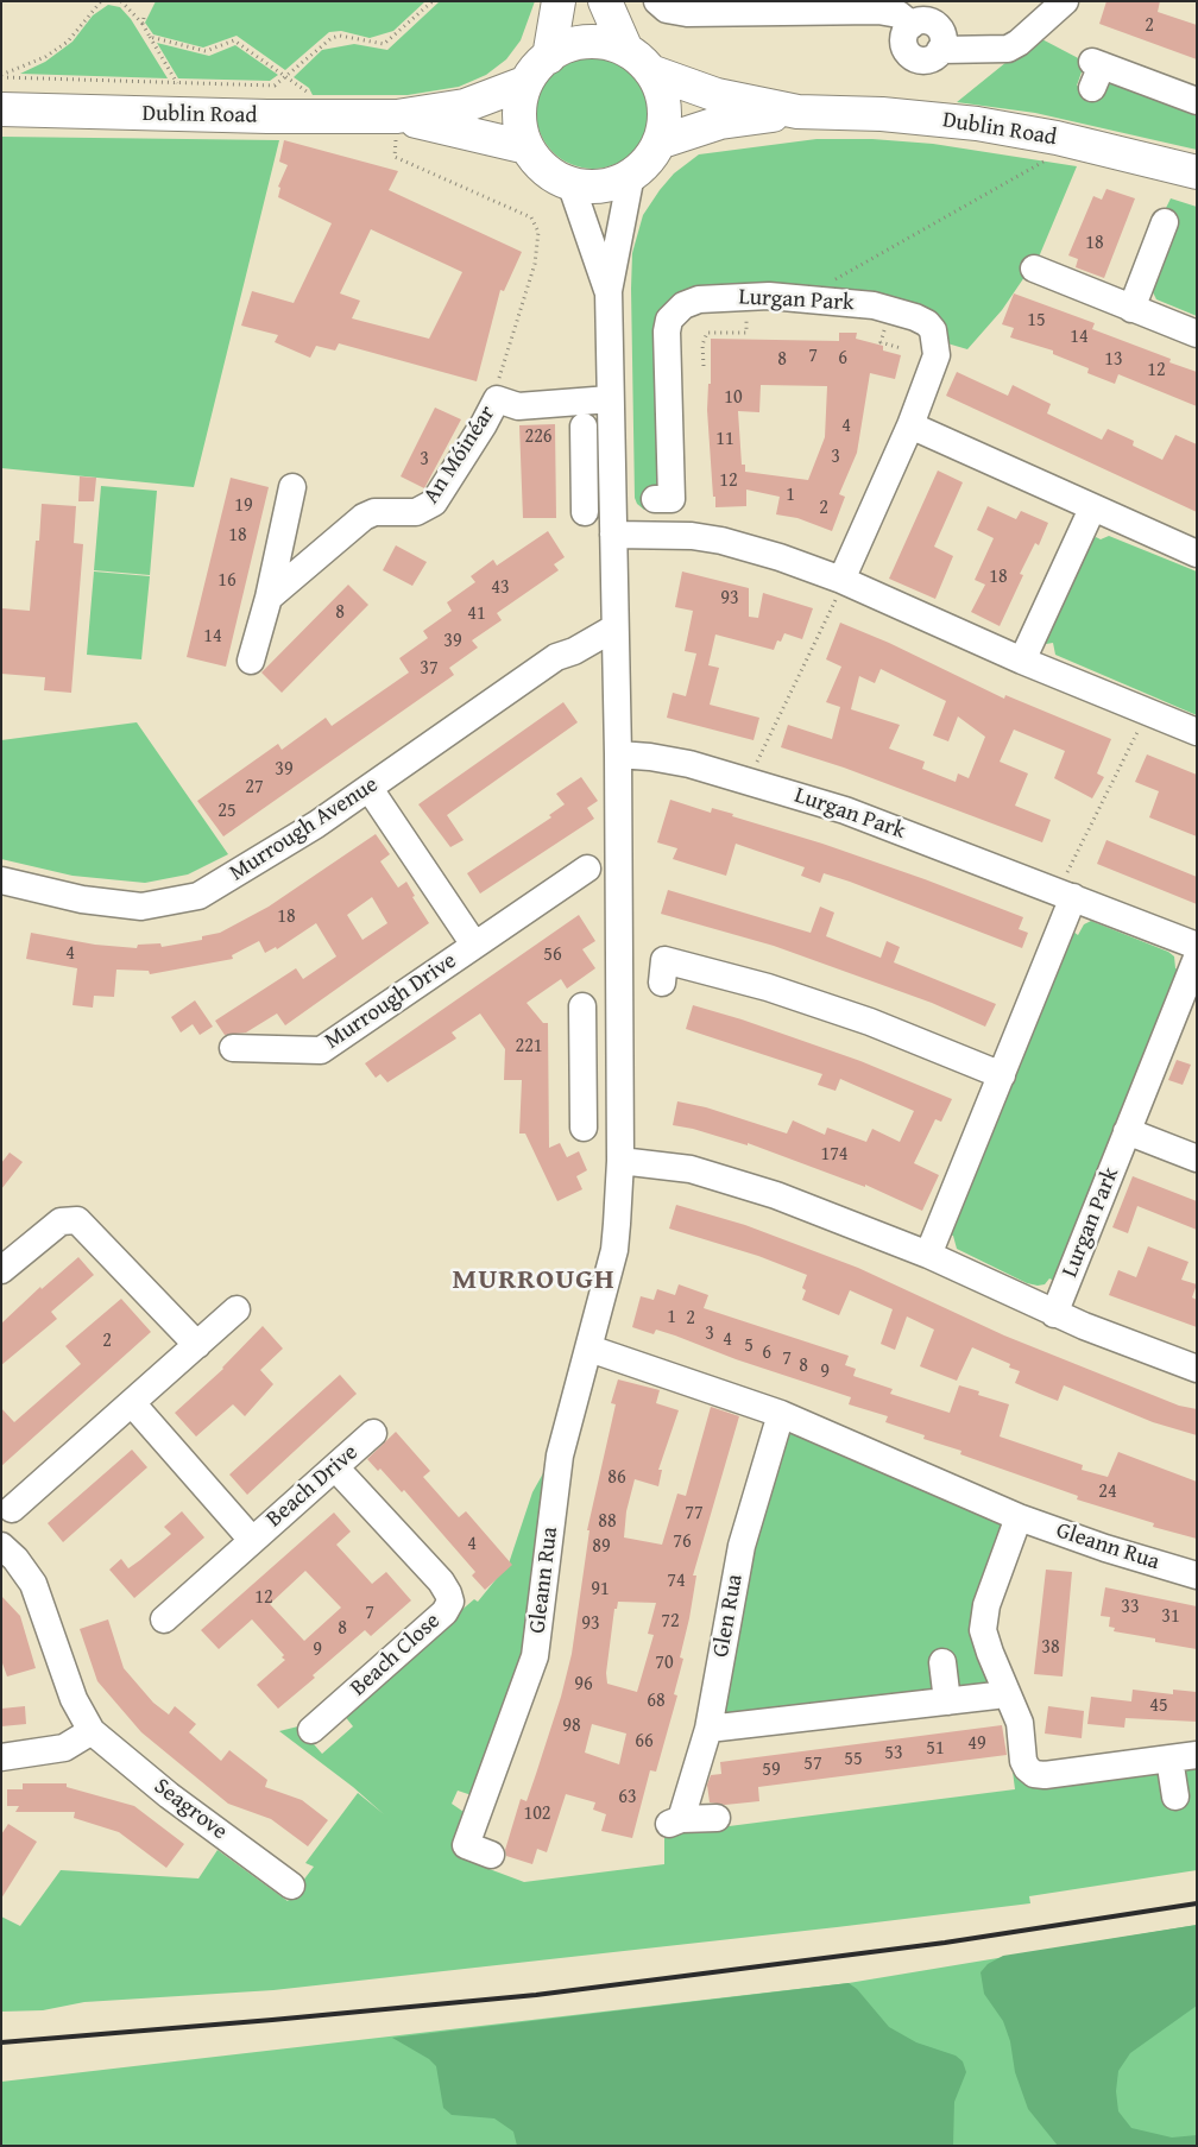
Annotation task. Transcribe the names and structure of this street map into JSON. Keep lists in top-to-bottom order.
{
  "streets": {
    "main road": ["Dublin Road"],
    "street": [
      "Lurgan Park",
      "An Móinéar",
      "Murrough Avenue",
      "Murrough Drive",
      "Beach Drive",
      "Gleann Rua",
      "Glen Rua",
      "Beach Close",
      "Seagrove"
    ]
  },
  "crossings": [
    ["Murrough Avenue", "Murrough Drive"],
    ["Beach Drive", "Beach Close"],
    ["Gleann Rua", "Glen Rua"]
  ],
  "districts": ["MURROUGH"],
  "house_numbers": [
    "2",
    "18",
    "15",
    "14",
    "7",
    "6",
    "8",
    "13",
    "12",
    "10",
    "4",
    "226",
    "11",
    "3",
    "3",
    "12",
    "1",
    "19",
    "2",
    "18",
    "18",
    "16",
    "43",
    "93",
    "8",
    "41",
    "14",
    "39",
    "37",
    "39",
    "27",
    "25",
    "18",
    "4",
    "56",
    "221",
    "174",
    "1",
    "2",
    "3",
    "4",
    "2",
    "5",
    "6",
    "7",
    "8",
    "9",
    "86",
    "24",
    "77",
    "88",
    "76",
    "4",
    "89",
    "74",
    "91",
    "12",
    "33",
    "7",
    "31",
    "72",
    "93",
    "8",
    "38",
    "9",
    "70",
    "96",
    "68",
    "45",
    "98",
    "66",
    "49",
    "51",
    "53",
    "55",
    "57",
    "59",
    "63",
    "102"
  ]
}
